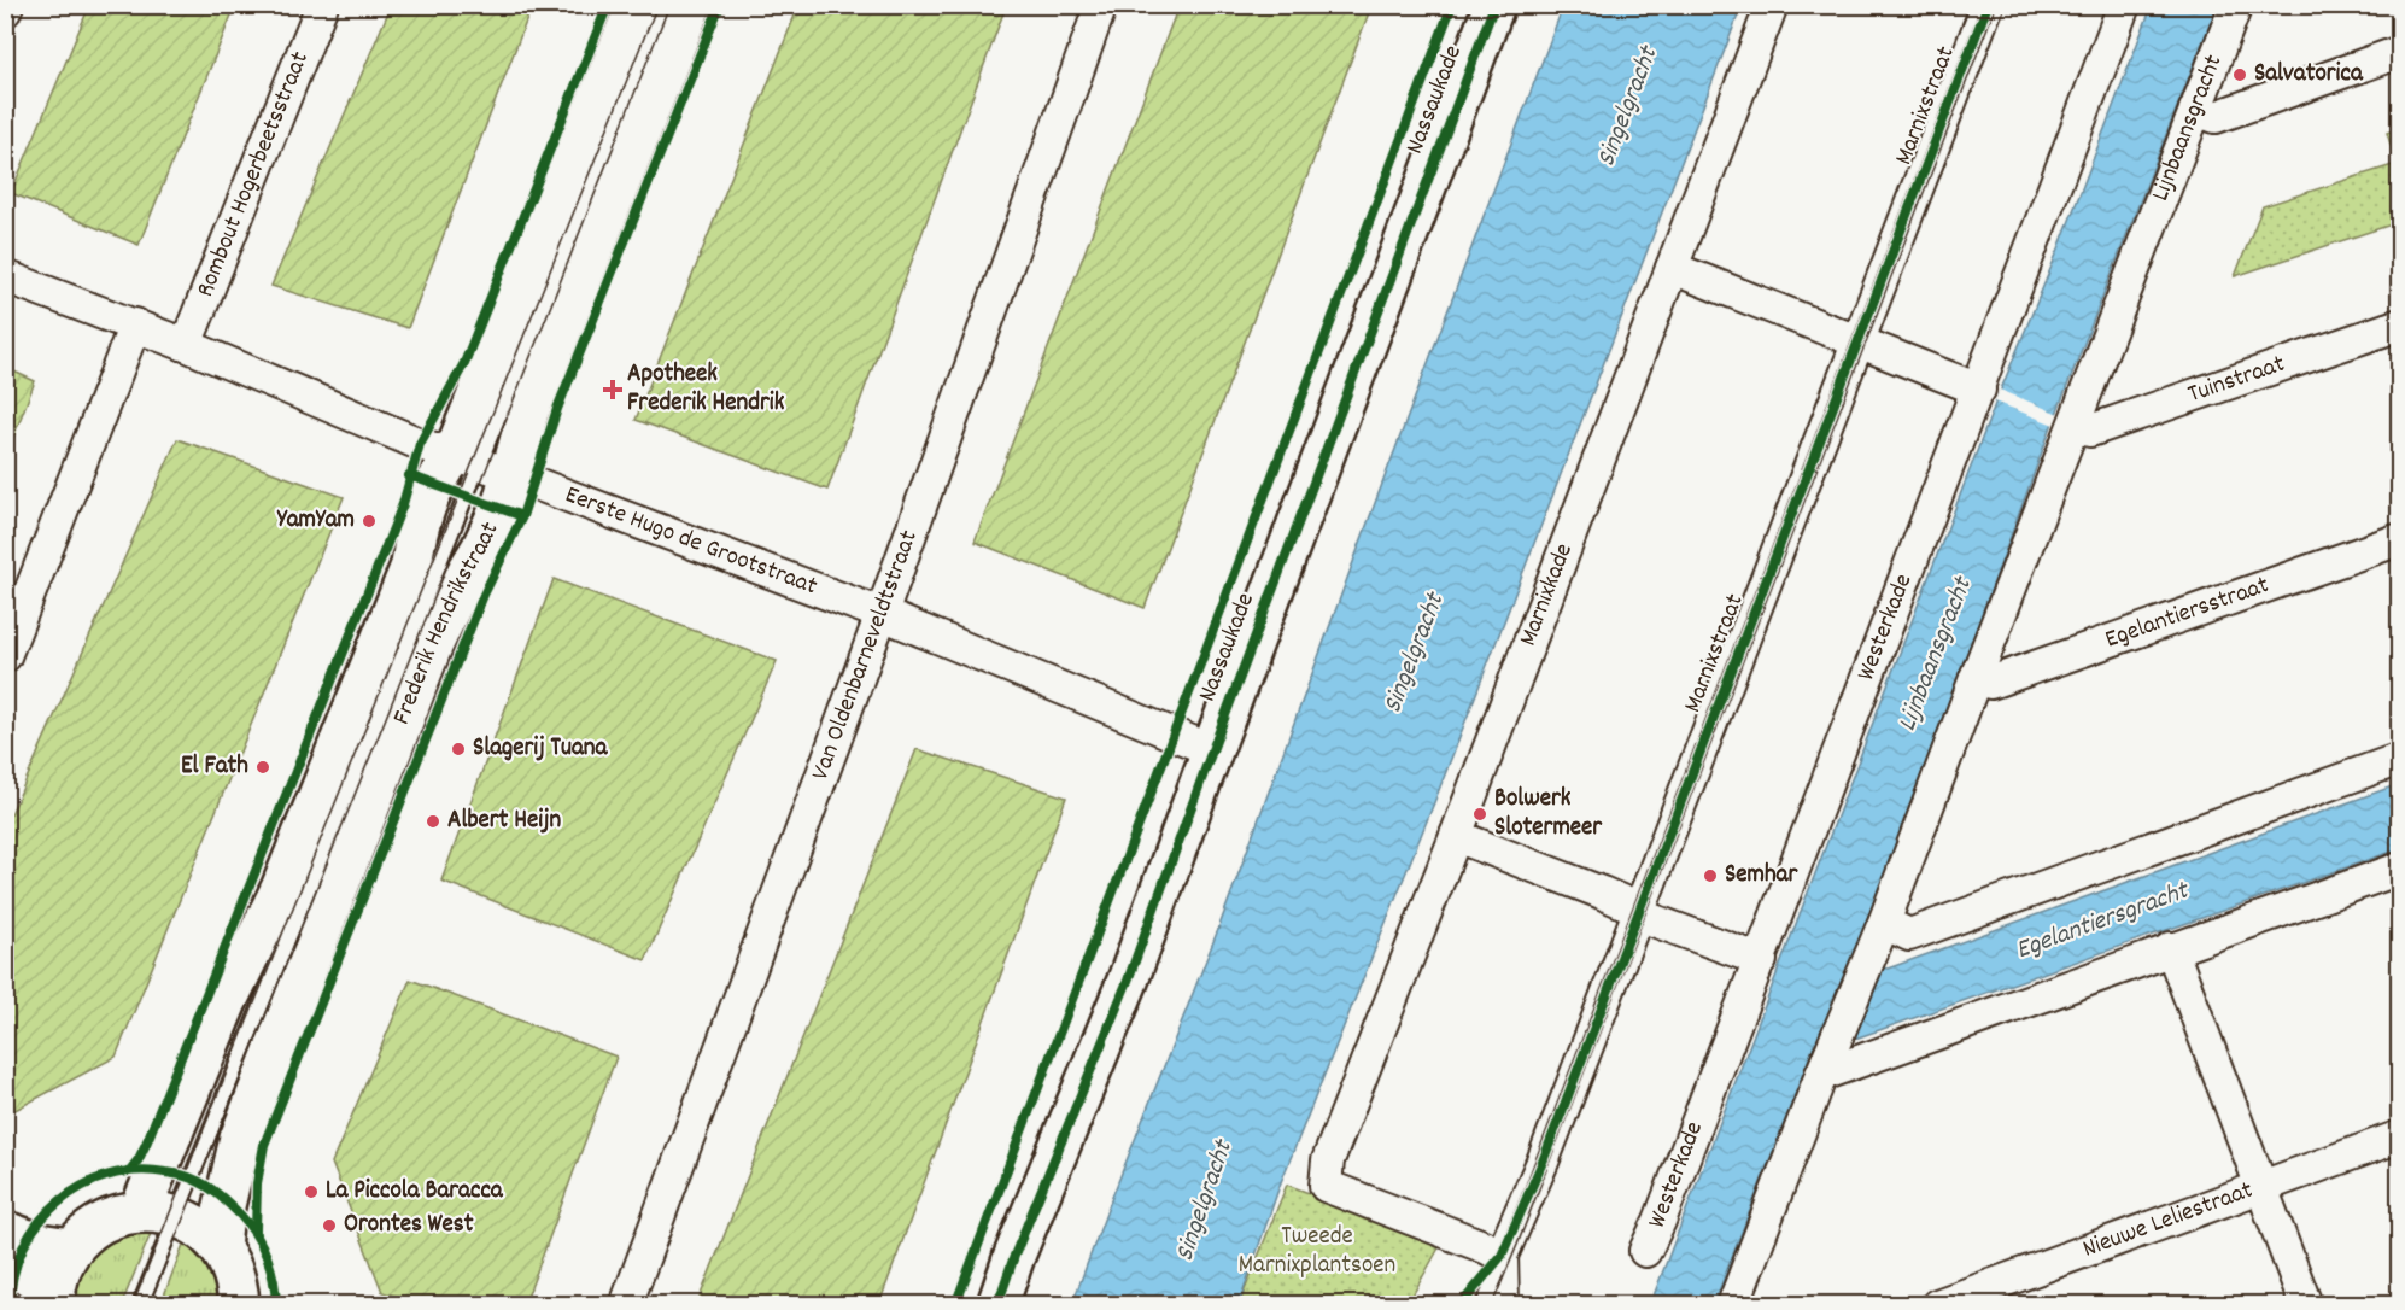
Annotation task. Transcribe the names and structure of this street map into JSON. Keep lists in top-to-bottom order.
{
  "streets": {
    "street": [
      "Nassaukade",
      "Marnixstraat",
      "Lijnbaansgracht",
      "Rombout Hogerbeetsstraat",
      "Tuinstraat",
      "Eerste Hugo de Grootstraat",
      "Marnixkade",
      "Egelantiersstraat",
      "Frederik Hendrikstraat",
      "Westerkade",
      "Van Oldenbarneveldtstraat",
      "Nieuwe Leliestraat"
    ]
  },
  "crossings": [
    ["Nassaukade", "Eerste Hugo de Grootstraat"],
    ["Marnixstraat", "Marnixkade"],
    ["Lijnbaansgracht", "Tuinstraat"],
    ["Lijnbaansgracht", "Egelantiersstraat"],
    ["Rombout Hogerbeetsstraat", "Eerste Hugo de Grootstraat"],
    ["Eerste Hugo de Grootstraat", "Frederik Hendrikstraat"],
    ["Eerste Hugo de Grootstraat", "Van Oldenbarneveldtstraat"]
  ],
  "water": ["Singelgracht", "Lijnbaansgracht", "Egelantiersgracht"],
  "parks": ["Tweede Marnixplantsoen"],
  "places": {
    "other": [
      "Salvatorica",
      "YamYam",
      "Slagerij Tuana",
      "El Fath",
      "Bolwerk Slotermeer",
      "Albert Heijn",
      "Semhar",
      "La Piccola Baracca",
      "Orontes West"
    ],
    "health": ["Apotheek Frederik Hendrik"]
  }
}
